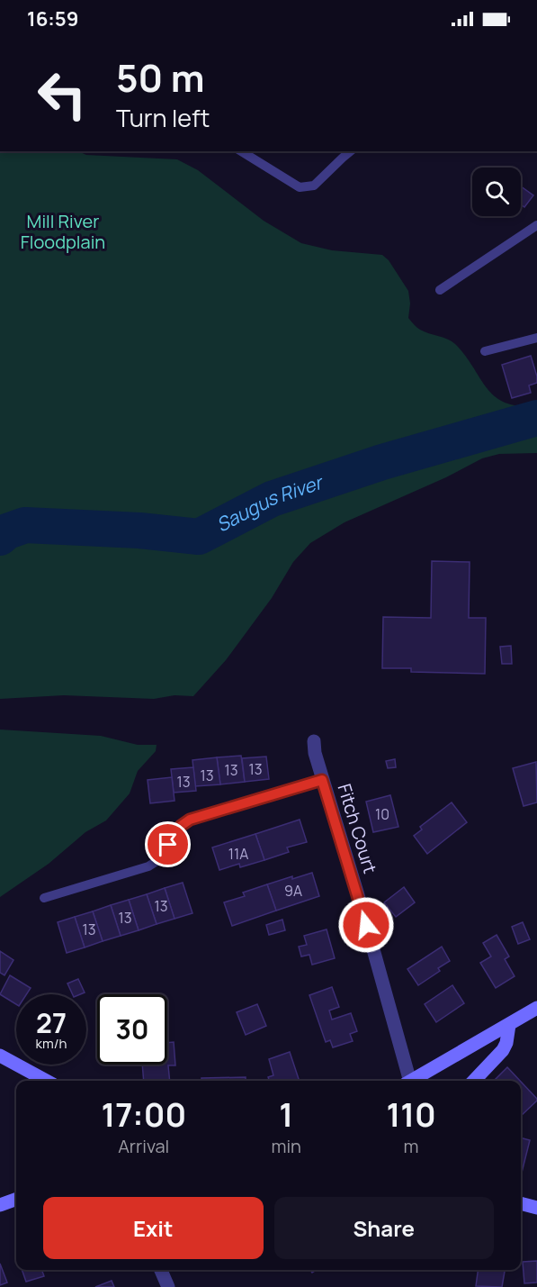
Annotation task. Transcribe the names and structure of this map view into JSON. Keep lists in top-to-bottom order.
{
  "streets": {
    "street": ["Fitch Court"]
  },
  "water": ["Saugus River"],
  "parks": ["Mill River Floodplain"],
  "house_numbers": [
    "13",
    "13",
    "13",
    "13",
    "10",
    "11A",
    "9A",
    "13",
    "13",
    "13"
  ],
  "page": {
    "status": "16:59",
    "turn": ["50 m", "Turn left"],
    "speed": "27 km/h",
    "limit": "30",
    "eta": [
      "17:00",
      "Arrival",
      "1",
      "min",
      "110",
      "m"
    ],
    "buttons": ["Exit", "Share"]
  }
}
